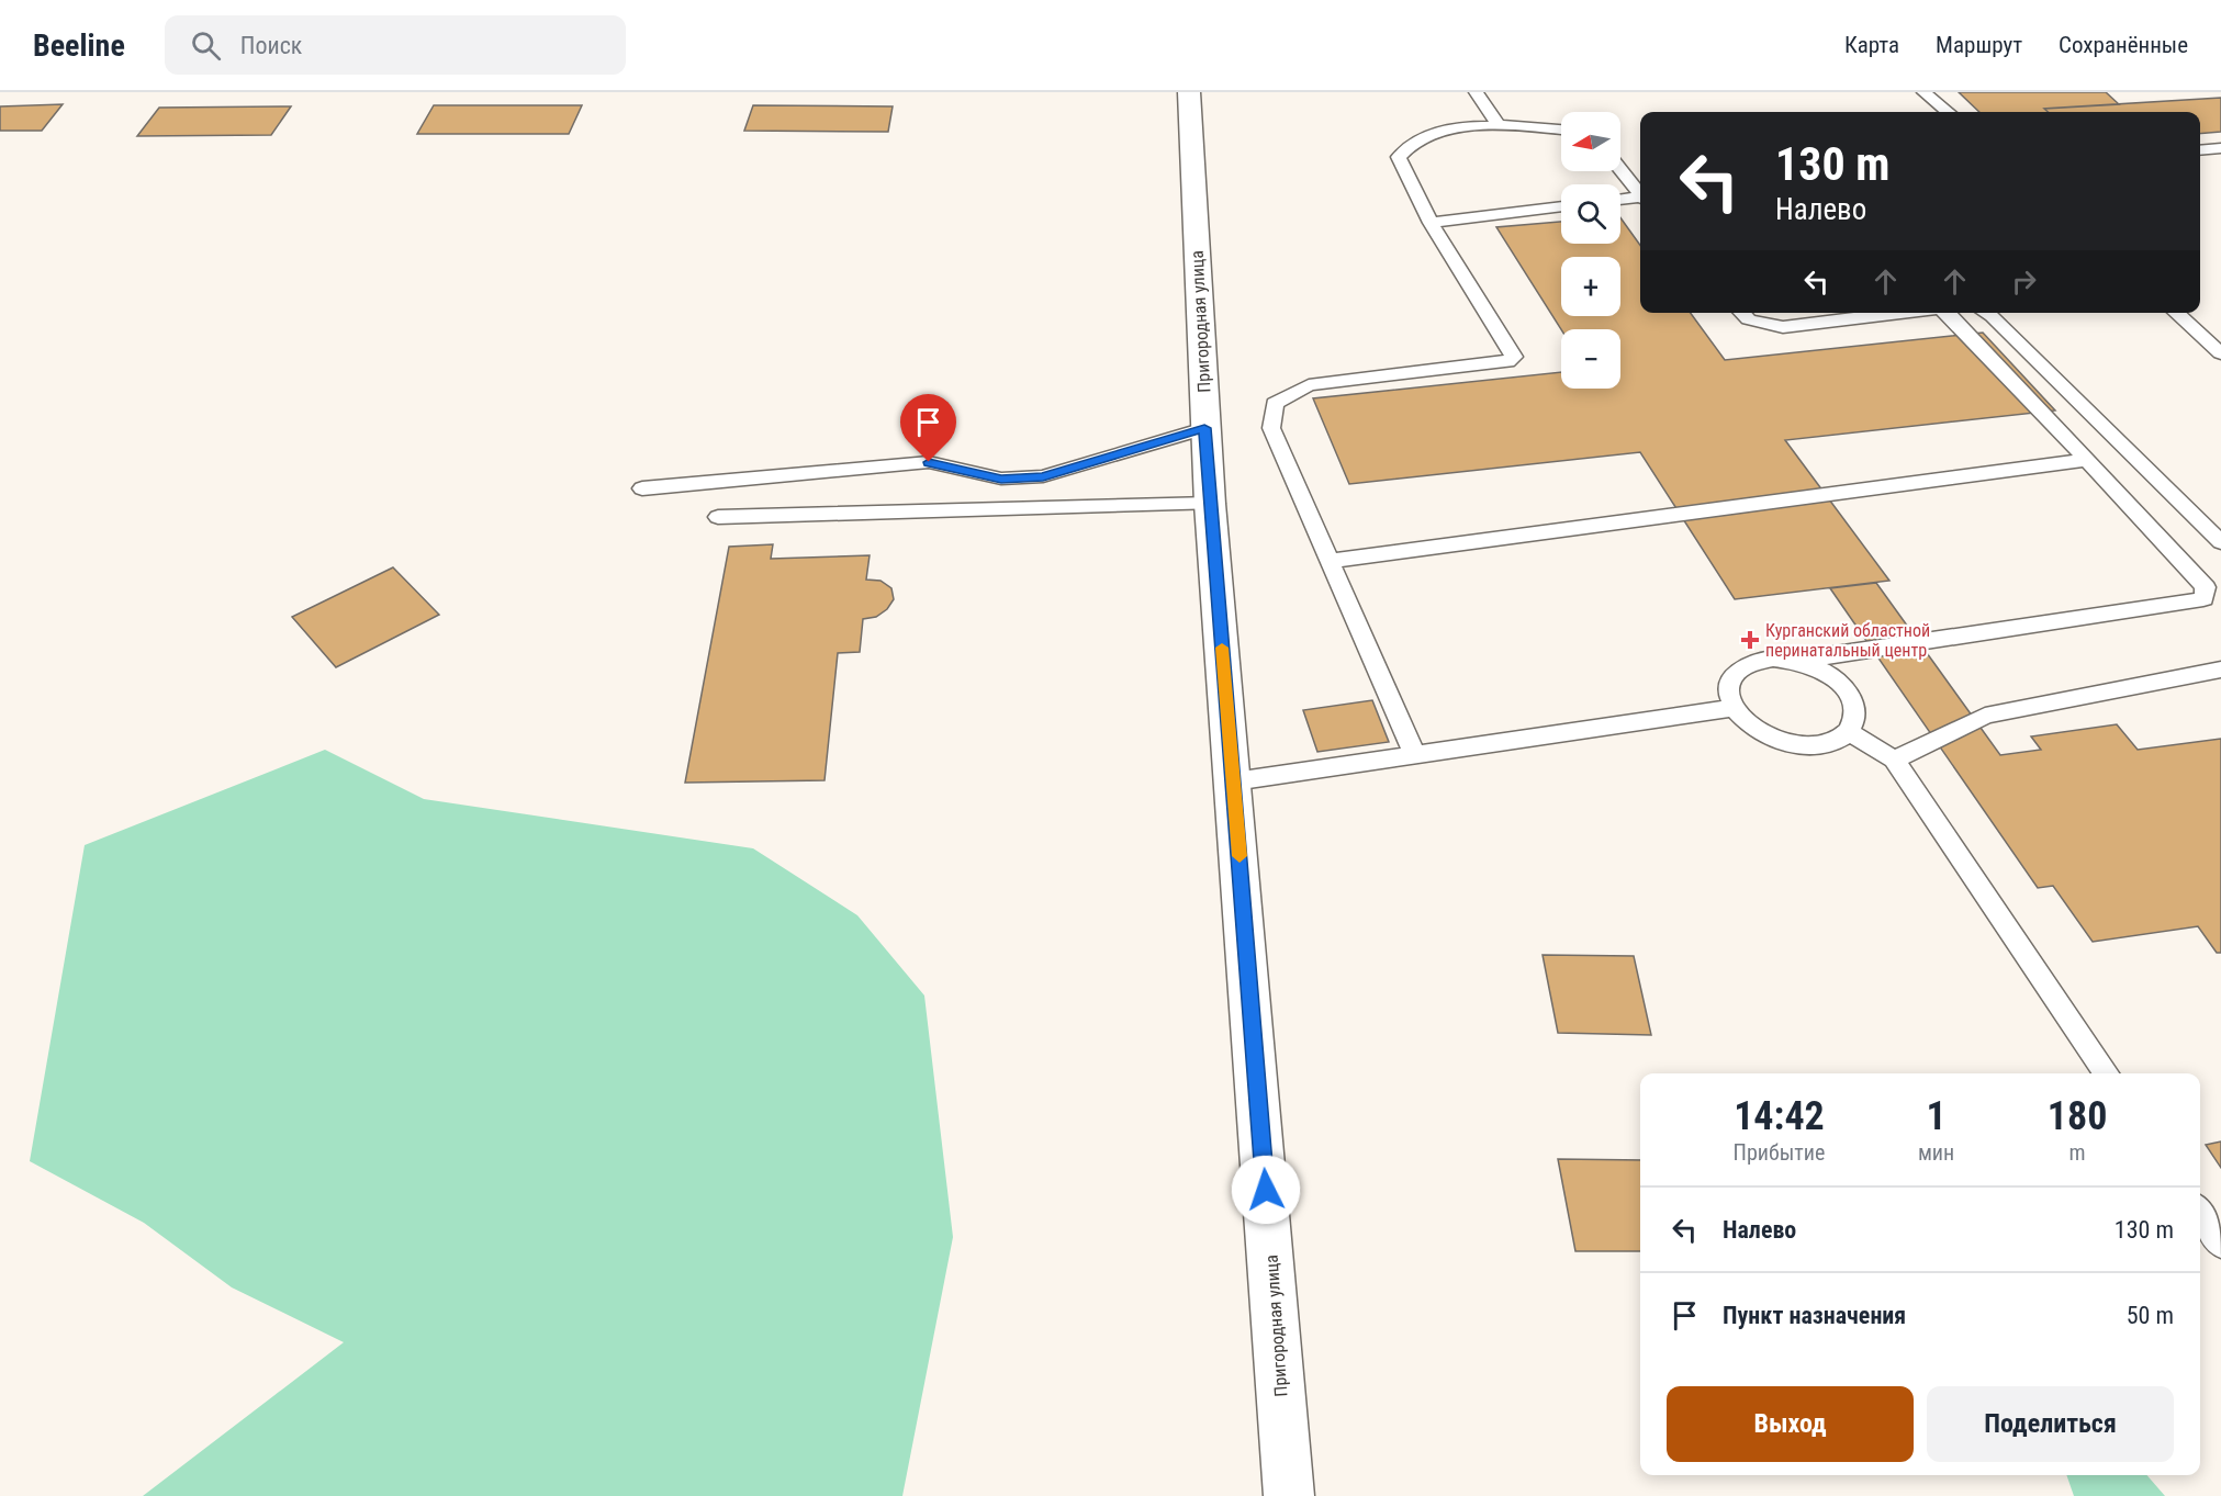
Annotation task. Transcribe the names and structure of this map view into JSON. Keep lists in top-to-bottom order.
{
  "streets": {
    "street": ["Пригородная улица"]
  },
  "places": {
    "health": ["Курганский областной перинатальный центр"]
  },
  "north": "left",
  "page": {
    "header": "Beeline",
    "search": "Поиск",
    "nav": ["Карта", "Маршрут", "Сохранённые"],
    "map_buttons": ["+", "−"],
    "turn": ["130 m", "Налево"],
    "eta": [
      "14:42",
      "Прибытие",
      "1",
      "мин",
      "180",
      "m"
    ],
    "list": [
      {
        "name": "Налево",
        "value": "130 m"
      },
      {
        "name": "Пункт назначения",
        "value": "50 m"
      }
    ],
    "buttons": ["Выход", "Поделиться"]
  }
}
